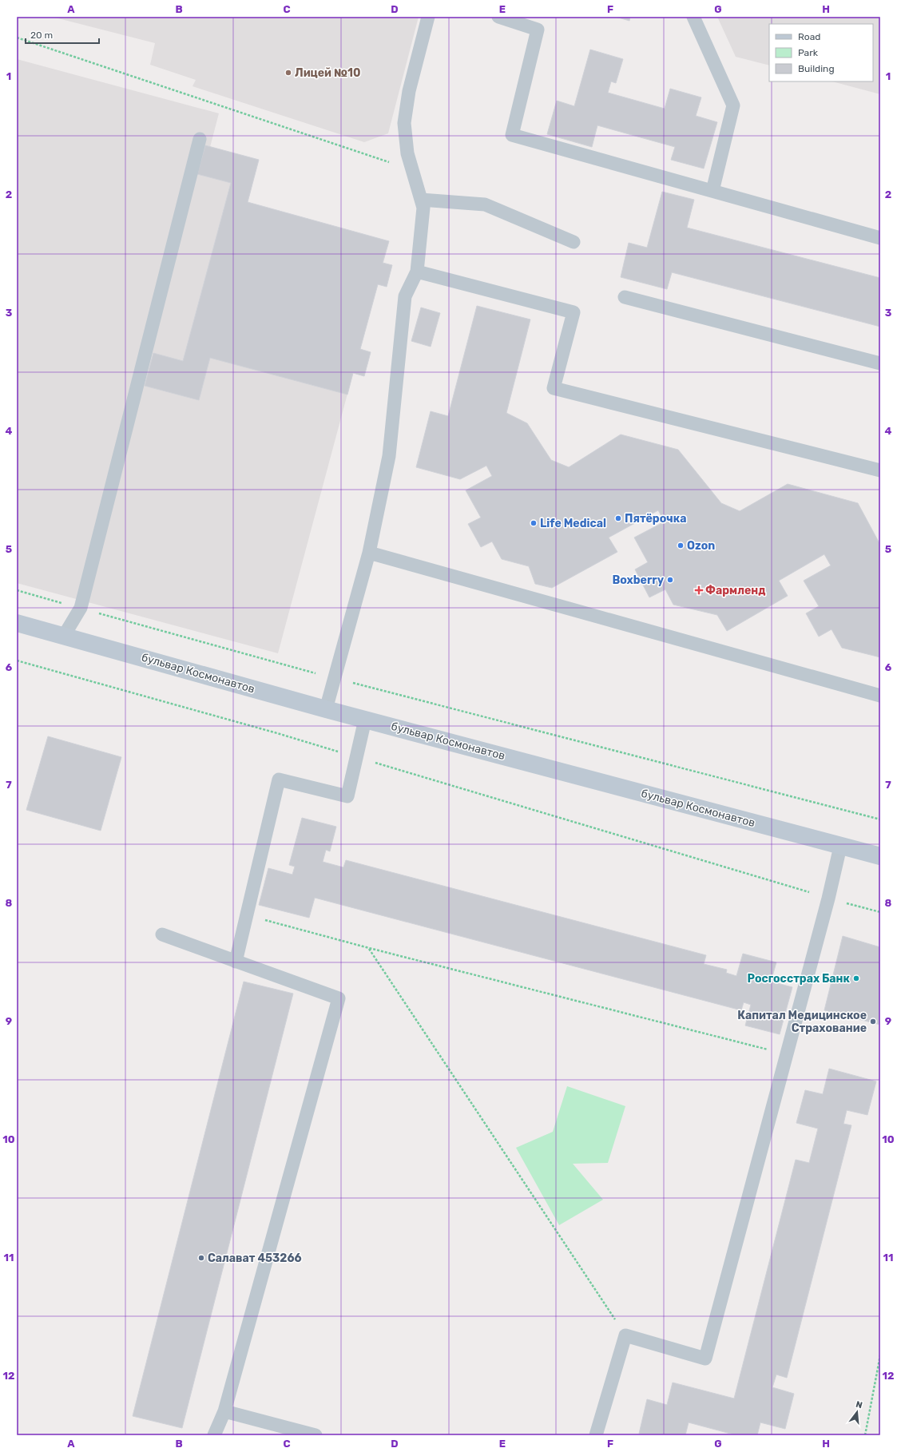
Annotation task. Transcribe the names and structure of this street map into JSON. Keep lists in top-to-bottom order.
{
  "streets": {
    "street": ["бульвар Космонавтов"]
  },
  "places": {
    "other": [
      "Лицей №10",
      "Пятёрочка",
      "Life Medical",
      "Ozon",
      "Boxberry",
      "Росгосстрах Банк",
      "Капитал Медицинское Страхование",
      "Салават 453266"
    ],
    "health": ["Фармленд"]
  },
  "legend": ["Road", "Park", "Building"],
  "scale_bar": "20 m",
  "north": "top",
  "grid": {
    "columns": [
      "A",
      "B",
      "C",
      "D",
      "E",
      "F",
      "G",
      "H"
    ],
    "rows": [
      "1",
      "2",
      "3",
      "4",
      "5",
      "6",
      "7",
      "8",
      "9",
      "10",
      "11",
      "12"
    ]
  }
}
